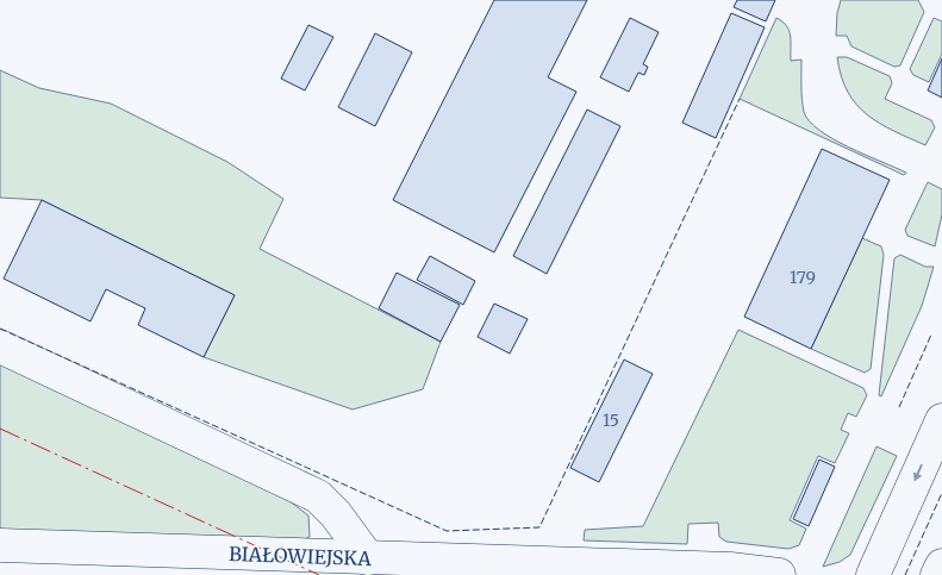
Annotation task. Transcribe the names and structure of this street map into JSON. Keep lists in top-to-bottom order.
{
  "streets": {
    "street": ["BIAŁOWIEJSKA"]
  },
  "house_numbers": ["179", "15"]
}
